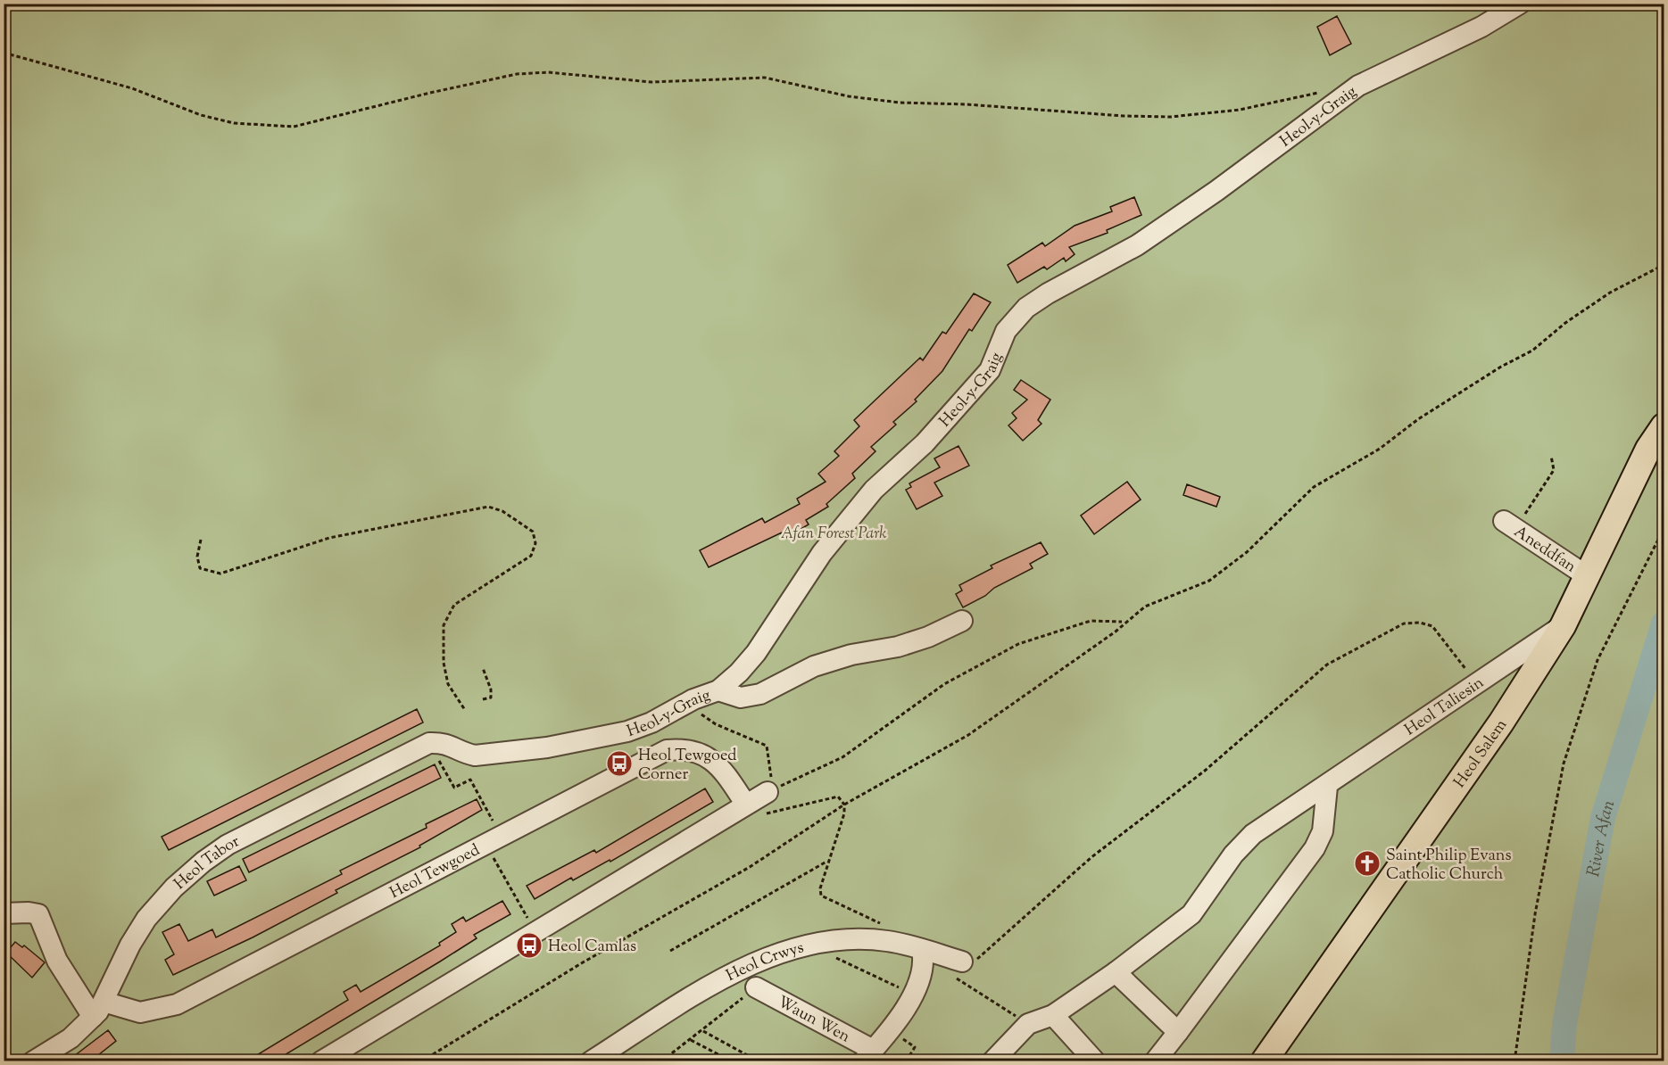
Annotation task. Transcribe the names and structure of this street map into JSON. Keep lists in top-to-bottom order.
{
  "streets": {
    "main road": ["Heol Salem"],
    "street": [
      "Heol-y-Graig",
      "Aneddfan",
      "Heol Taliesin",
      "Heol Tabor",
      "Heol Tewgoed",
      "Heol Crwys",
      "Waun Wen"
    ]
  },
  "crossings": [
    ["Heol-y-Graig", "Heol Tabor"],
    ["Aneddfan", "Heol Salem"],
    ["Heol Taliesin", "Heol Salem"],
    ["Heol Tabor", "Heol Tewgoed"],
    ["Heol Crwys", "Waun Wen"]
  ],
  "water": ["River Afan"],
  "parks": ["Afan Forest Park"],
  "places": {
    "bus stop": ["Heol Tewgoed Corner", "Heol Camlas"],
    "church": ["Saint Philip Evans Catholic Church"]
  }
}
